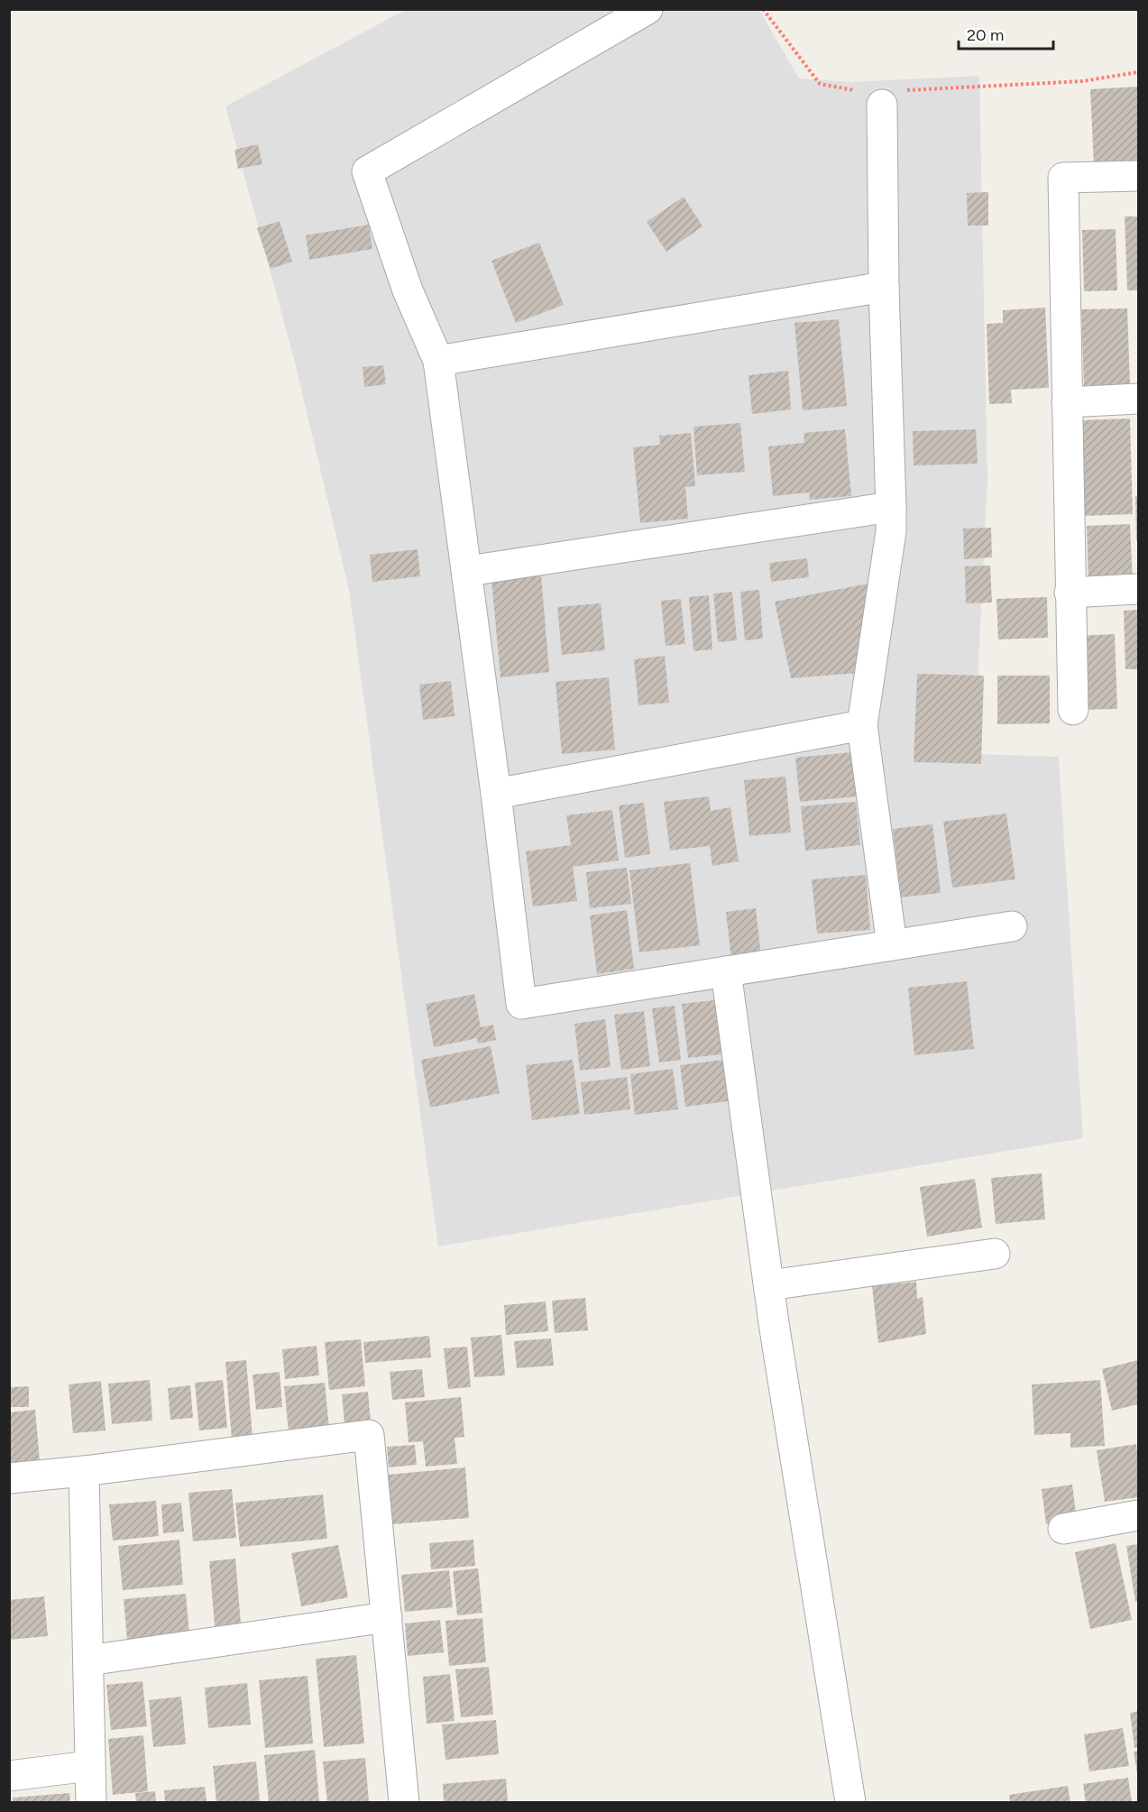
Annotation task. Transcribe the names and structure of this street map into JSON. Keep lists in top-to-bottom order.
{
  "scale_bar": "20 m"
}
